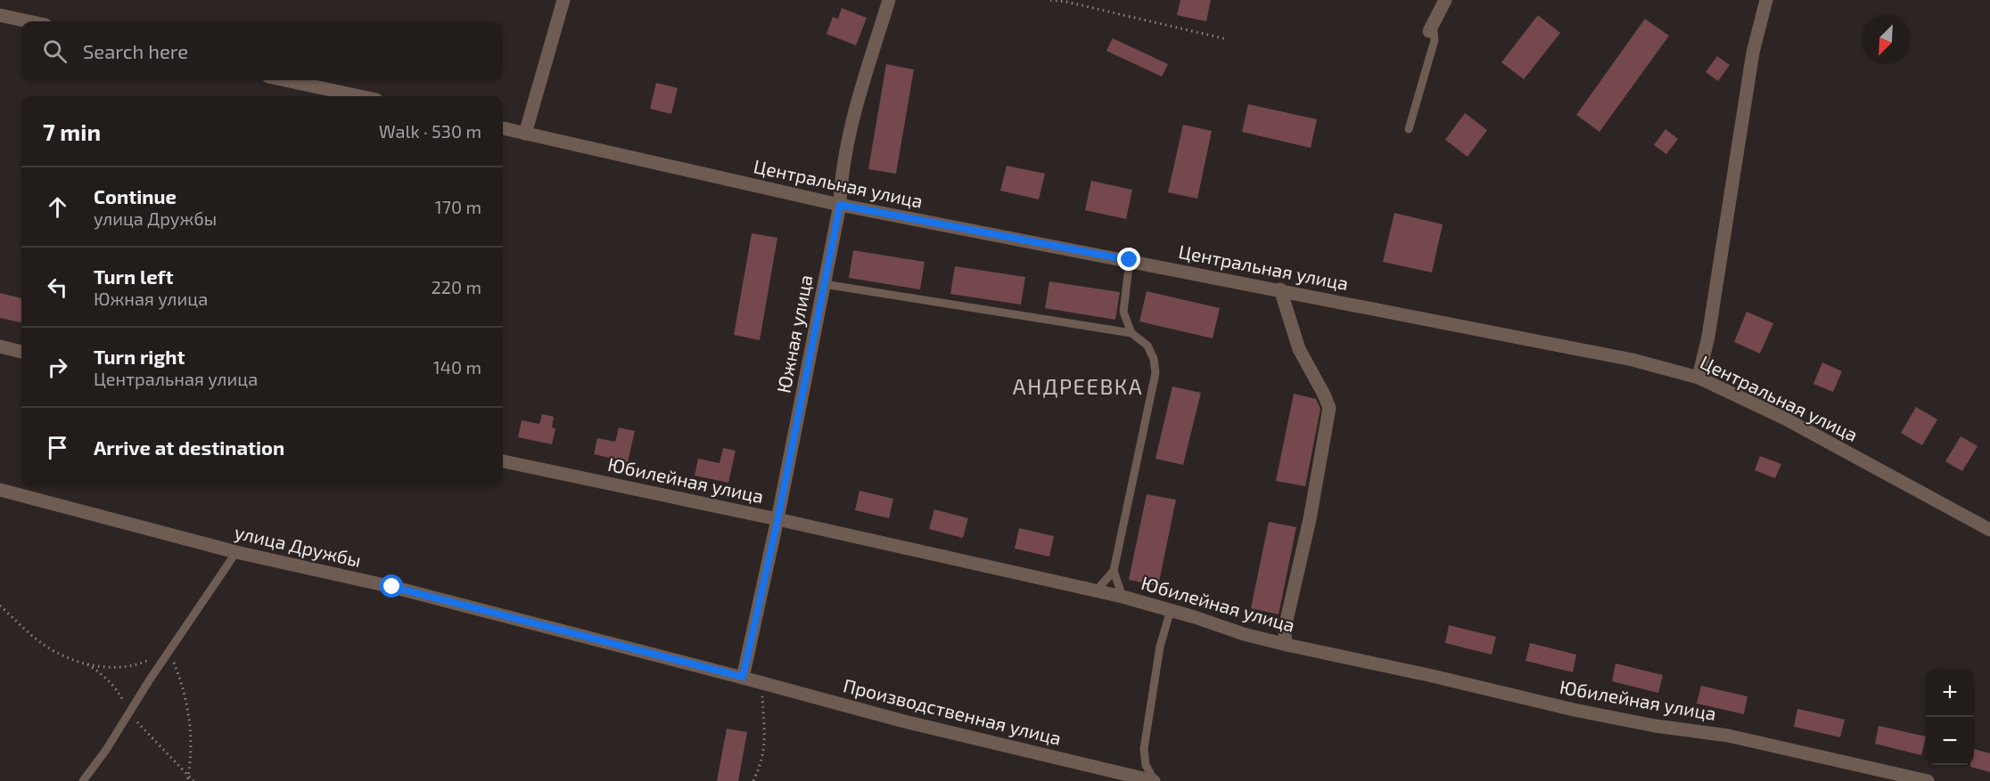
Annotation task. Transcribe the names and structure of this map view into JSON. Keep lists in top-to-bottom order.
{
  "streets": {
    "street": [
      "Центральная улица",
      "Южная улица",
      "Юбилейная улица",
      "улица Дружбы",
      "Производственная улица"
    ]
  },
  "crossings": [
    ["Центральная улица", "Южная улица"],
    ["Южная улица", "Юбилейная улица"],
    ["Южная улица", "улица Дружбы"],
    ["Южная улица", "Производственная улица"],
    ["улица Дружбы", "Производственная улица"]
  ],
  "districts": ["АНДРЕЕВКА"],
  "north": "bottom left",
  "page": {
    "search": "Search here",
    "heading": ["7 min", "Walk · 530 m"],
    "list": [
      ["Continue", "улица Дружбы", "170 m"],
      ["Turn left", "Южная улица", "220 m"],
      ["Turn right", "Центральная улица", "140 m"],
      "Arrive at destination"
    ],
    "map_buttons": ["+", "−"]
  }
}
